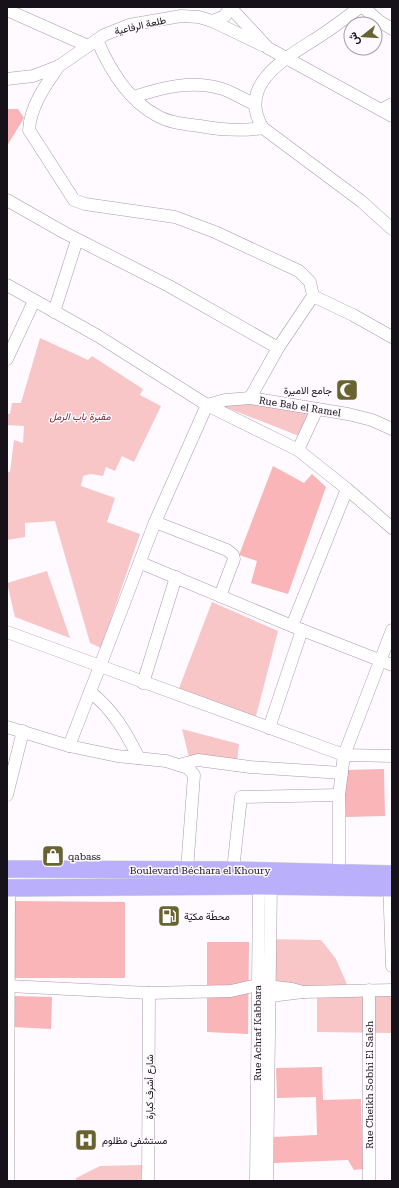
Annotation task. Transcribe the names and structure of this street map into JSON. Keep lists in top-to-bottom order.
{
  "streets": {
    "highway": ["Boulevard Béchara el Khoury"],
    "street": [
      "طلعة الرفاعية",
      "Rue Bab el Ramel",
      "Rue Achraf Kabbara",
      "Rue Cheikh Sobhi El Saleh",
      "شارع أشرف كبارة"
    ]
  },
  "crossings": [
    ["Boulevard Béchara el Khoury", "Rue Achraf Kabbara"]
  ],
  "parks": ["مقبرة باب الرمل"],
  "places": {
    "mosque": ["جامع الاميرة"],
    "shop": ["qabass"],
    "fuel station": ["محطّة مكيّة"],
    "hospital": ["مستشفى مظلوم"]
  },
  "north": "left"
}
